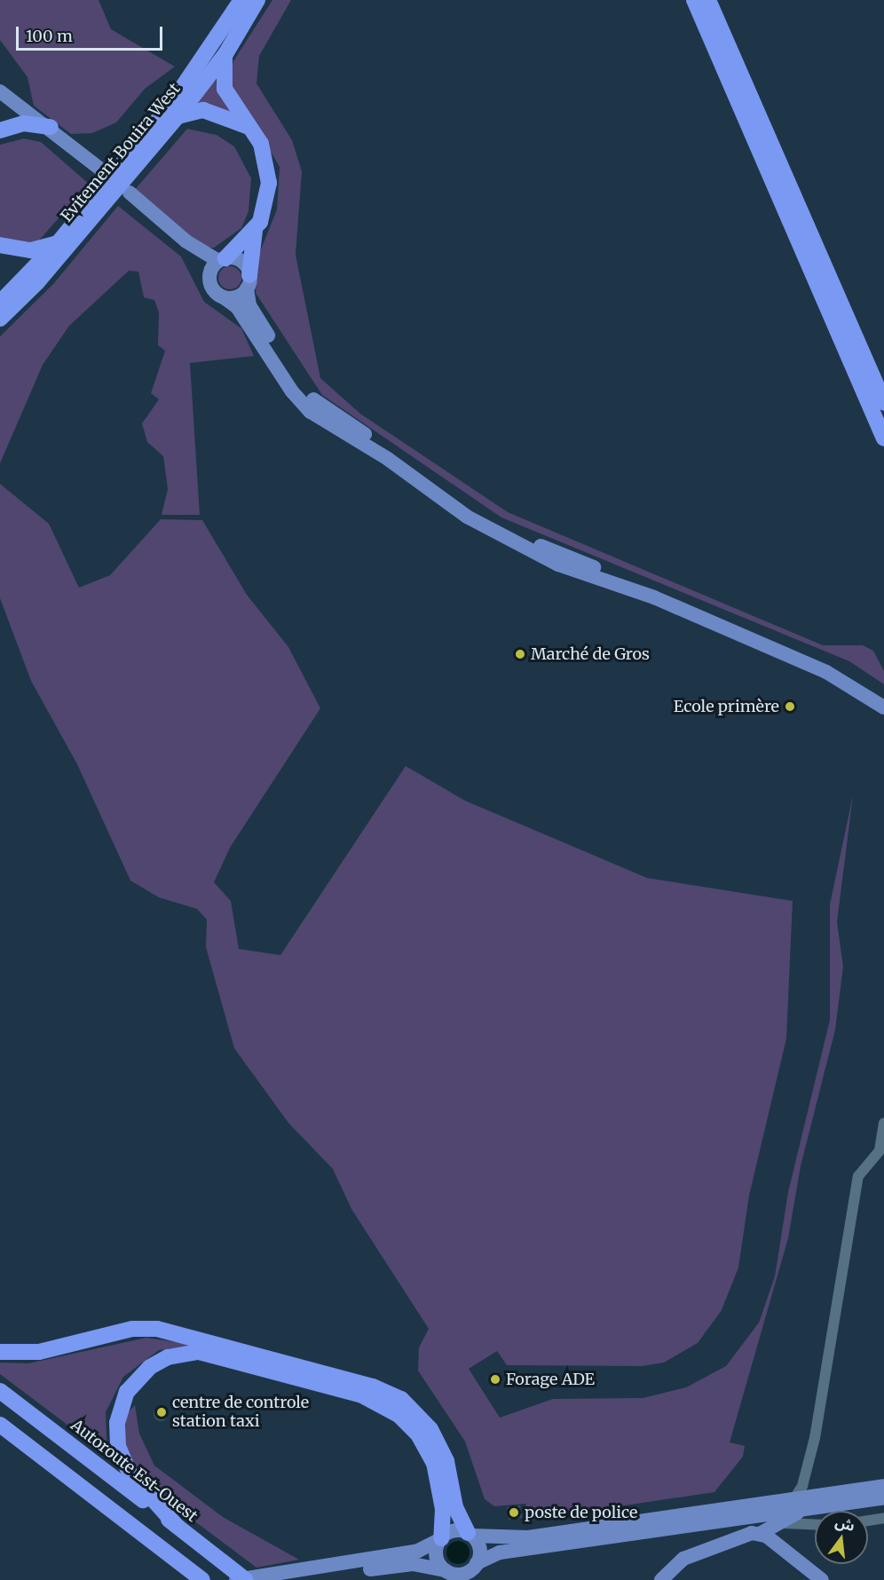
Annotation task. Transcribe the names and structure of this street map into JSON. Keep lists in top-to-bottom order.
{
  "streets": {
    "highway": ["Evitement Bouira West", "Autoroute Est-Ouest"]
  },
  "places": [
    "Marché de Gros",
    "Ecole primère",
    "Forage ADE",
    "centre de controle station taxi",
    "poste de police"
  ],
  "scale_bar": "100 m",
  "north": "top"
}
